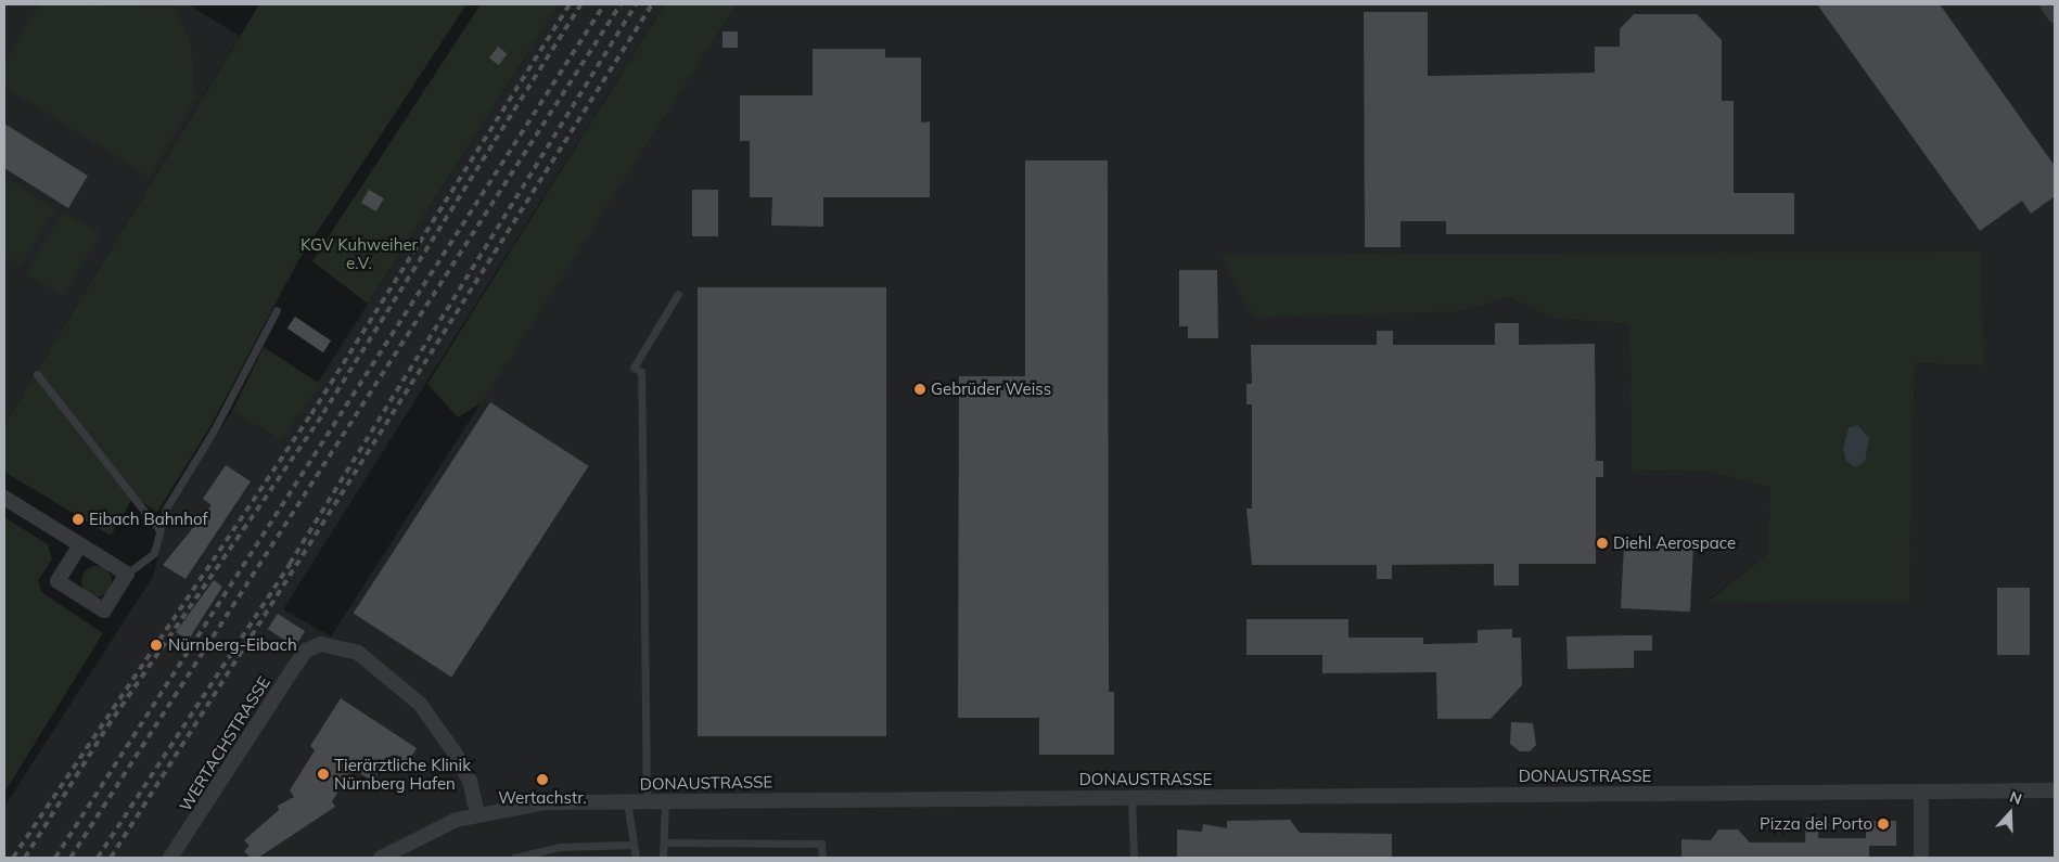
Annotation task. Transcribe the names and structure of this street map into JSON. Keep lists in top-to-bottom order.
{
  "streets": {
    "street": ["WERTACHSTRASSE", "DONAUSTRASSE"]
  },
  "crossings": [
    ["WERTACHSTRASSE", "DONAUSTRASSE"]
  ],
  "parks": ["KGV Kuhweiher e.V."],
  "places": [
    "Gebrüder Weiss",
    "Eibach Bahnhof",
    "Diehl Aerospace",
    "Nürnberg-Eibach",
    "Tierärztliche Klinik Nürnberg Hafen",
    "Wertachstr.",
    "Pizza del Porto"
  ],
  "north": "top"
}
